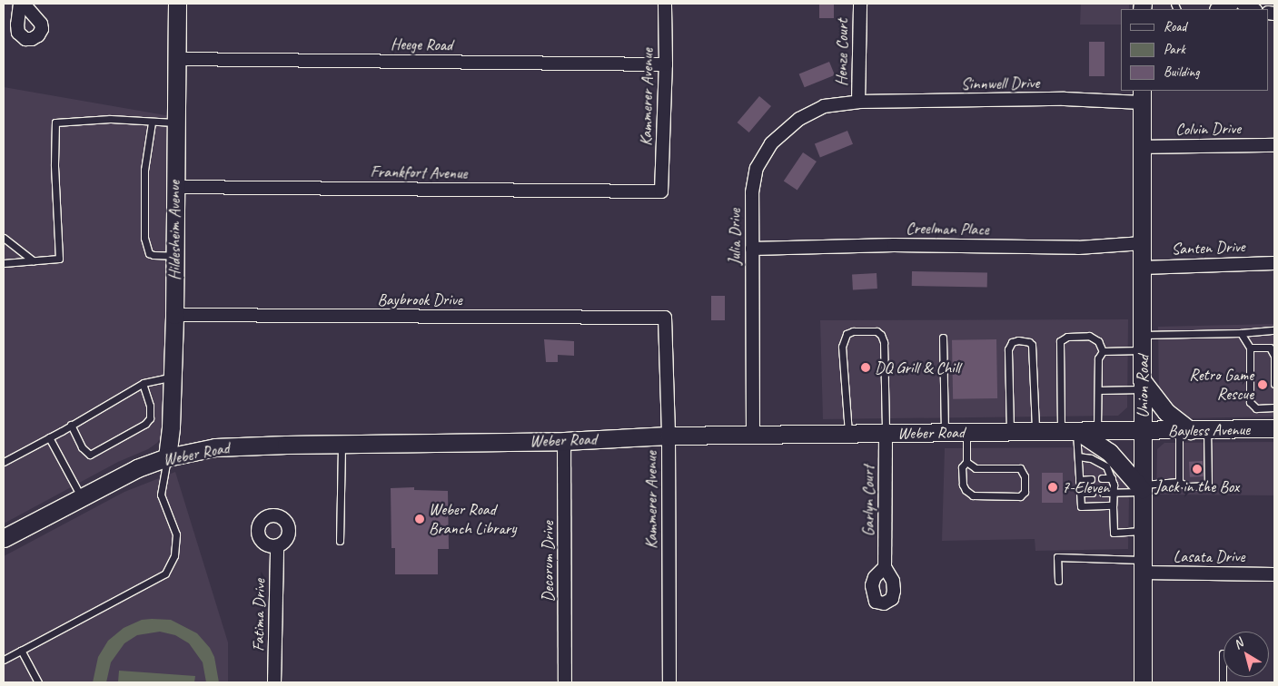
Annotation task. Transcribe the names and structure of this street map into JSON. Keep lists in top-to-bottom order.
{
  "streets": {
    "main road": [
      "Hildesheim Avenue",
      "Union Road",
      "Bayless Avenue",
      "Weber Road"
    ],
    "street": [
      "Heege Road",
      "Henze Court",
      "Sinnwell Drive",
      "Kammerer Avenue",
      "Colvin Drive",
      "Frankfort Avenue",
      "Creelman Place",
      "Julia Drive",
      "Santen Drive",
      "Baybrook Drive",
      "Garlyn Court",
      "Lasata Drive",
      "Decorum Drive",
      "Fatima Drive"
    ]
  },
  "crossings": [
    ["Heege Road", "Kammerer Avenue"],
    ["Heege Road", "Hildesheim Avenue"],
    ["Henze Court", "Sinnwell Drive"],
    ["Henze Court", "Julia Drive"],
    ["Sinnwell Drive", "Julia Drive"],
    ["Sinnwell Drive", "Union Road"],
    ["Kammerer Avenue", "Frankfort Avenue"],
    ["Kammerer Avenue", "Baybrook Drive"],
    ["Kammerer Avenue", "Weber Road"],
    ["Colvin Drive", "Union Road"],
    ["Frankfort Avenue", "Hildesheim Avenue"],
    ["Creelman Place", "Julia Drive"],
    ["Creelman Place", "Union Road"],
    ["Hildesheim Avenue", "Baybrook Drive"],
    ["Hildesheim Avenue", "Weber Road"],
    ["Julia Drive", "Weber Road"],
    ["Santen Drive", "Union Road"],
    ["Union Road", "Bayless Avenue"],
    ["Union Road", "Weber Road"],
    ["Union Road", "Lasata Drive"],
    ["Bayless Avenue", "Weber Road"],
    ["Weber Road", "Garlyn Court"],
    ["Weber Road", "Decorum Drive"]
  ],
  "places": [
    "DQ Grill & Chill",
    "Retro Game Rescue",
    "Jack in the Box",
    "7-Eleven",
    "Weber Road Branch Library"
  ],
  "legend": ["Road", "Park", "Building"],
  "north": "top left"
}
